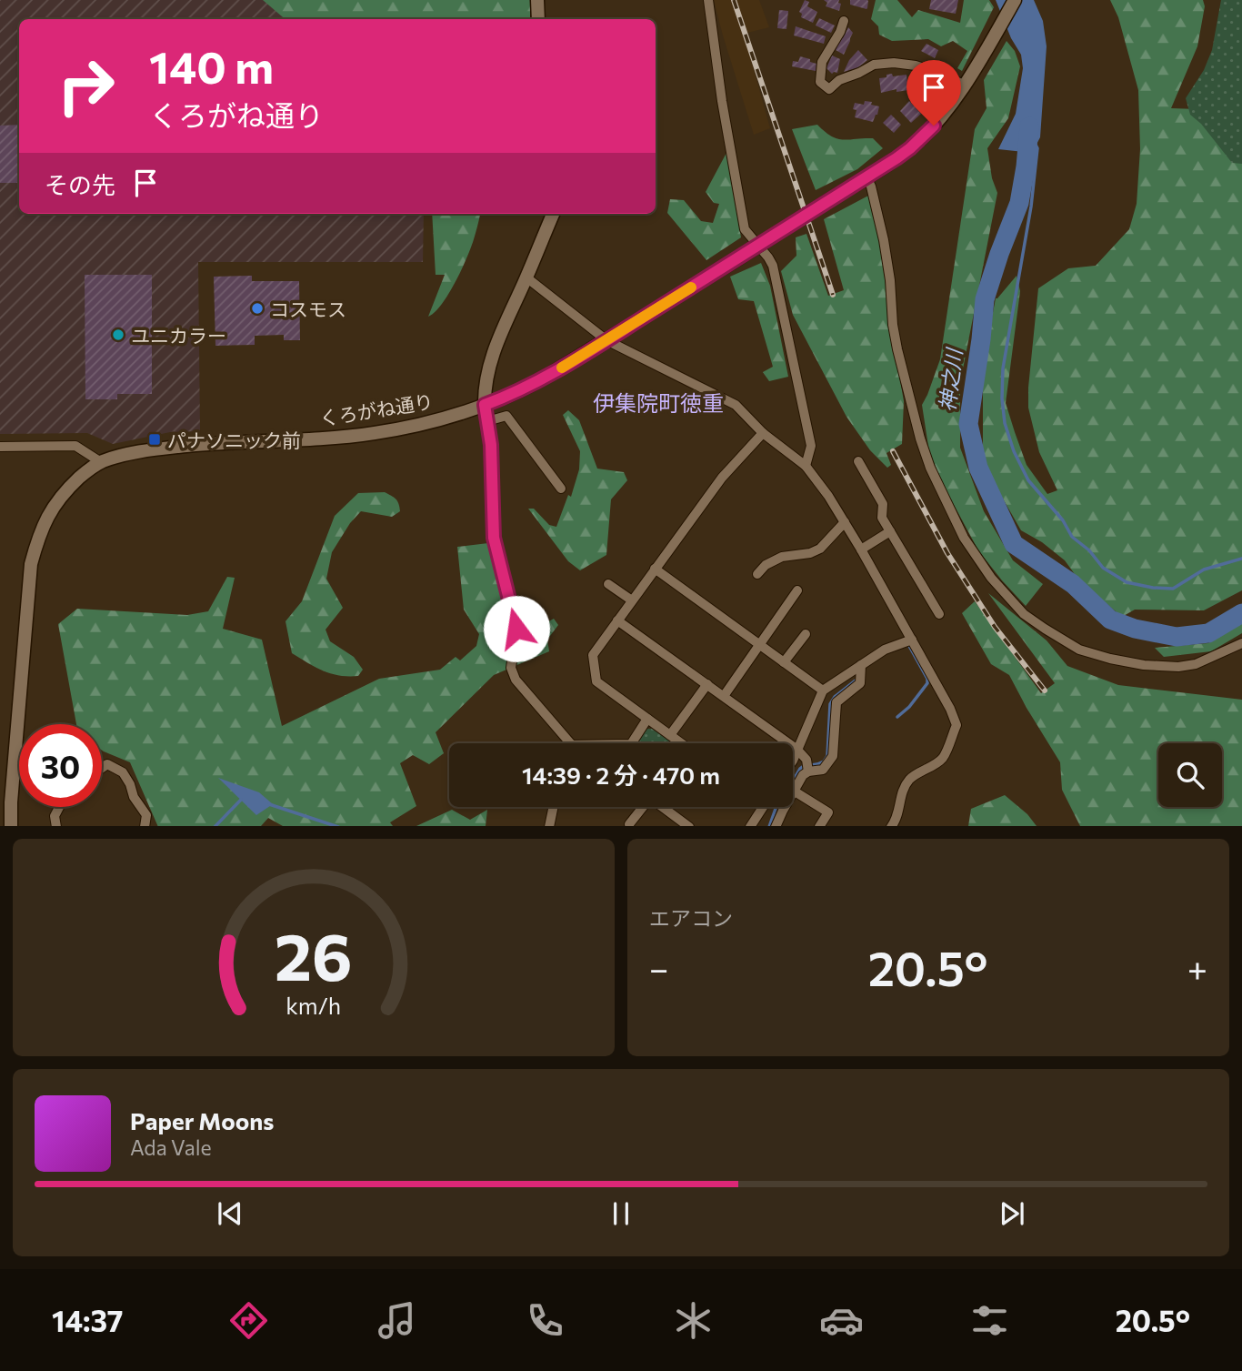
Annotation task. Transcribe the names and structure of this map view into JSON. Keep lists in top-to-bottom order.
{
  "streets": {
    "street": ["くろがね通り"]
  },
  "districts": ["伊集院町徳重"],
  "water": ["神之川"],
  "places": {
    "other": ["コスモス", "ユニカラー"],
    "transit": ["パナソニック前"]
  },
  "page": {
    "turn": ["140 m", "くろがね通り"],
    "then": "その先",
    "limit": "30",
    "trip": "14:39 · 2 分 · 470 m",
    "tile": "エアコン",
    "heat": ["−", "20.5°", "+"],
    "song": ["Paper Moons", "Ada Vale"],
    "tabs": ["14:37", "20.5°"],
    "gauge": ["26", "km/h"]
  }
}
